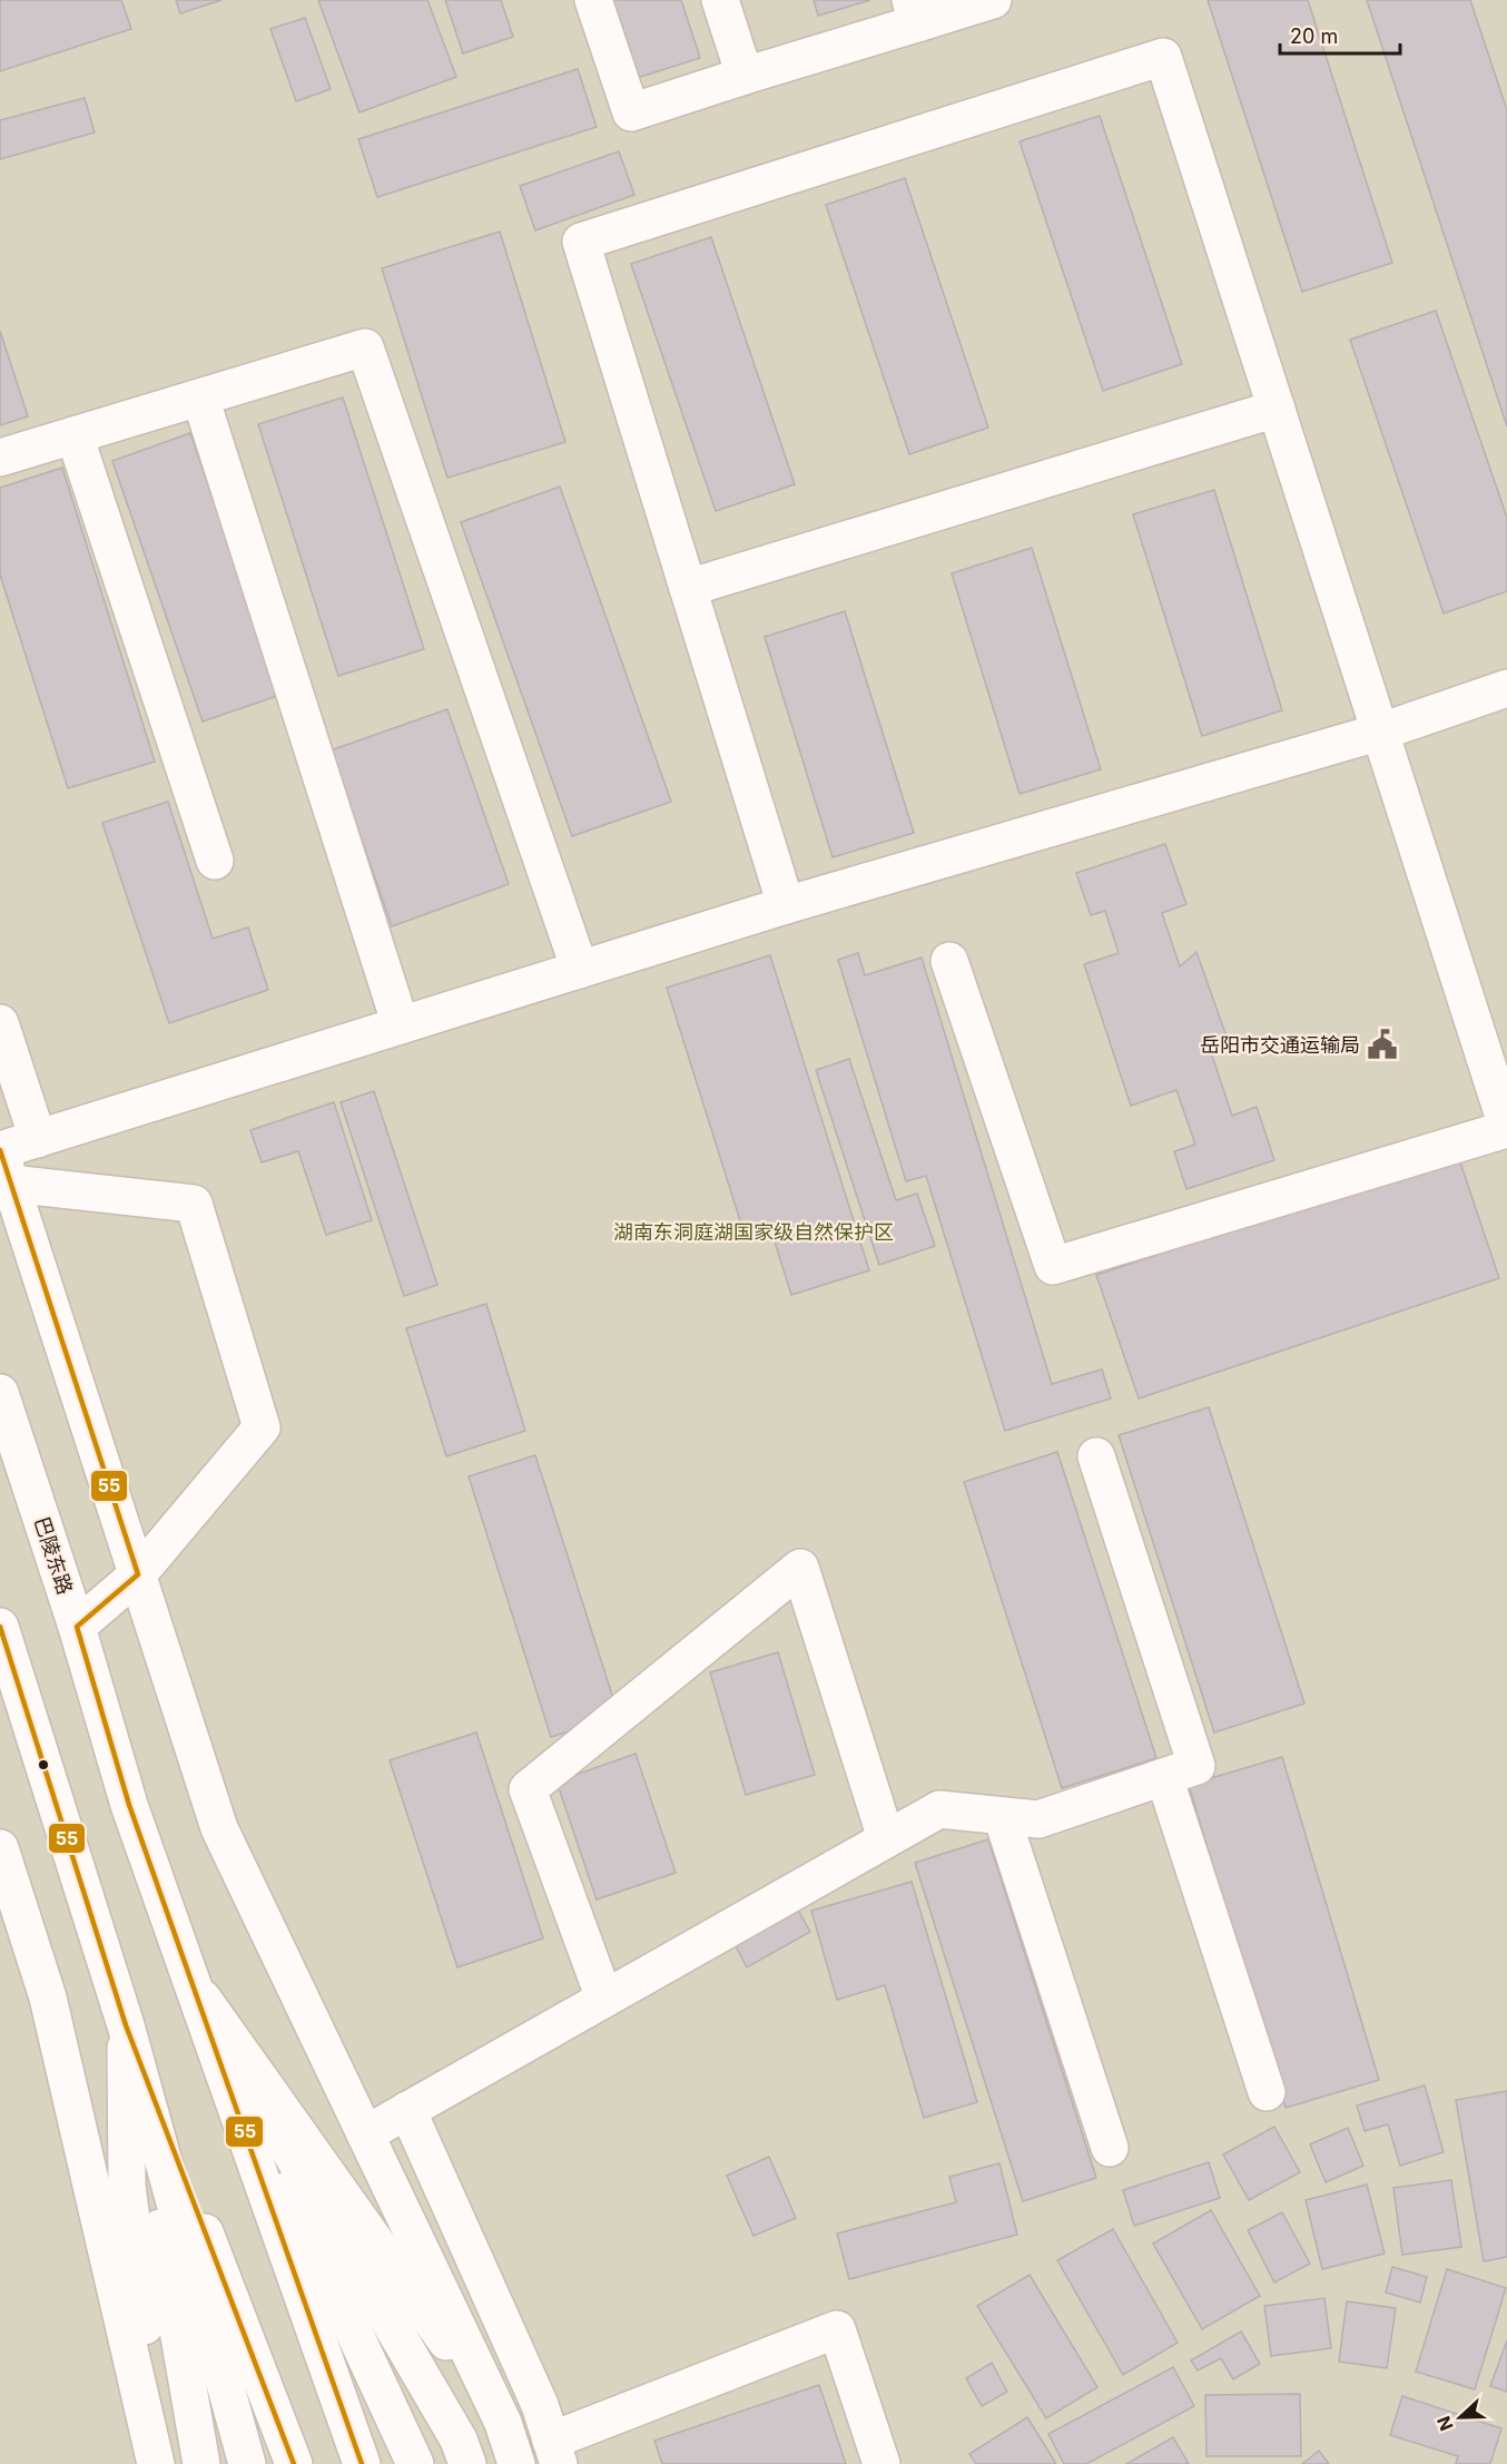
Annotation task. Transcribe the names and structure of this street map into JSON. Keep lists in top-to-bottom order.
{
  "streets": {
    "street": ["巴陵东路"]
  },
  "parks": ["湖南东洞庭湖国家级自然保护区"],
  "places": {
    "public building": ["岳阳市交通运输局"]
  },
  "lines": ["transit line 55"],
  "scale_bar": "20 m",
  "north": "left"
}
